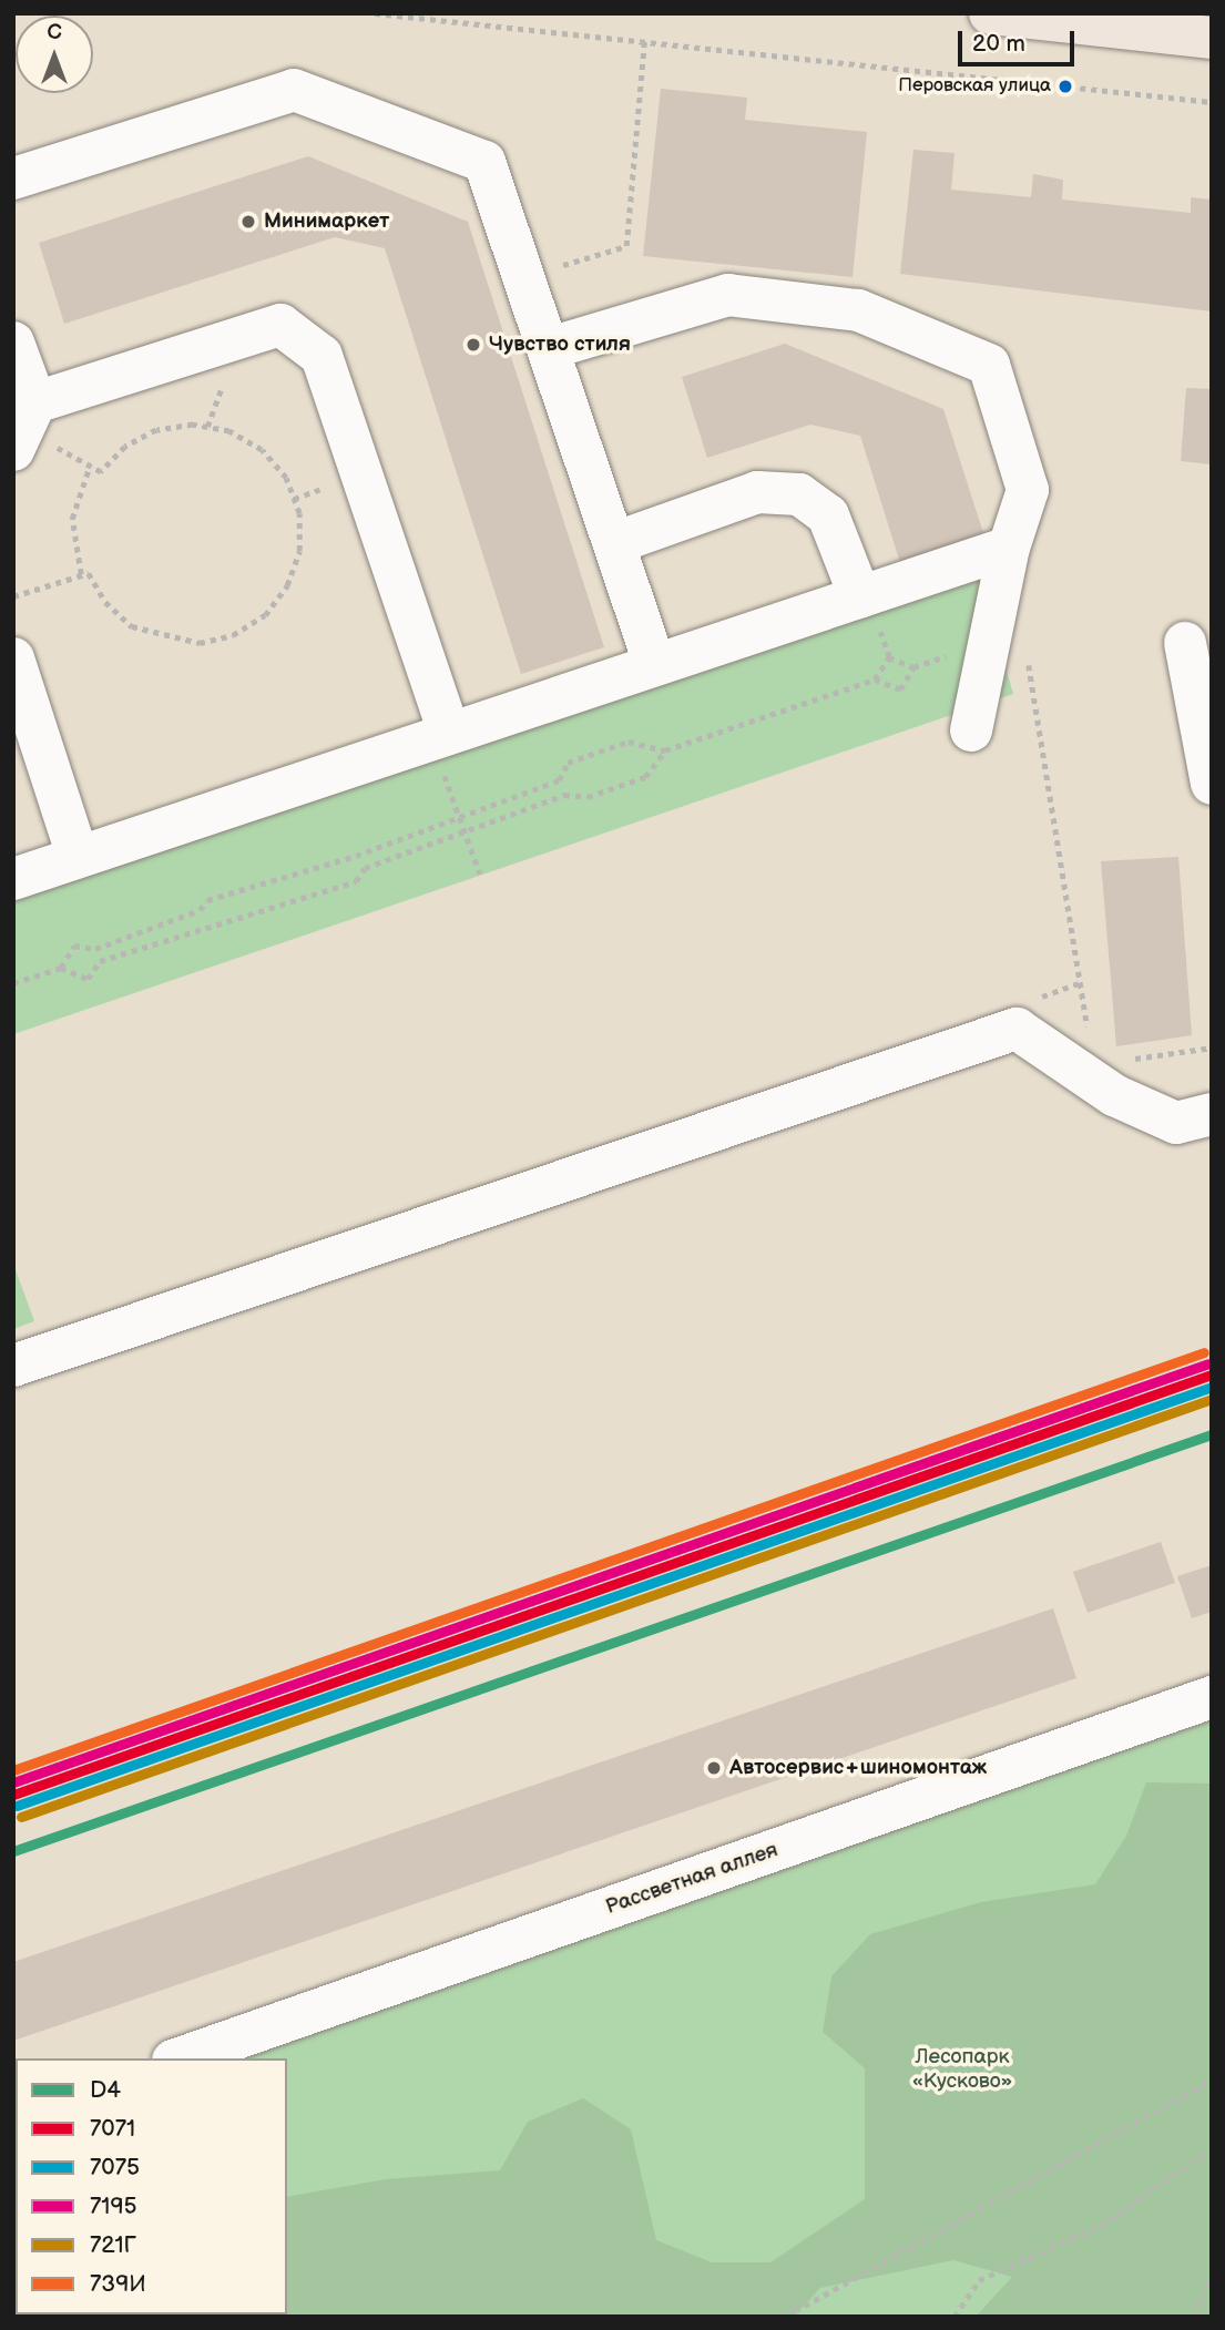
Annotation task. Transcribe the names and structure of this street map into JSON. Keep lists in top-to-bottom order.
{
  "streets": {
    "street": ["Рассветная аллея"]
  },
  "parks": ["Лесопарк «Кусково»"],
  "places": [
    "Перовская улица",
    "Минимаркет",
    "Чувство стиля",
    "Автосервис+шиномонтаж"
  ],
  "lines": [
    "transit line 739И",
    "transit line 7195",
    "transit line 7071",
    "transit line 7075",
    "transit line 721Г",
    "transit line D4"
  ],
  "legend": [
    "D4",
    "7071",
    "7075",
    "7195",
    "721Г",
    "739И"
  ],
  "scale_bar": "20 m",
  "north": "top"
}
